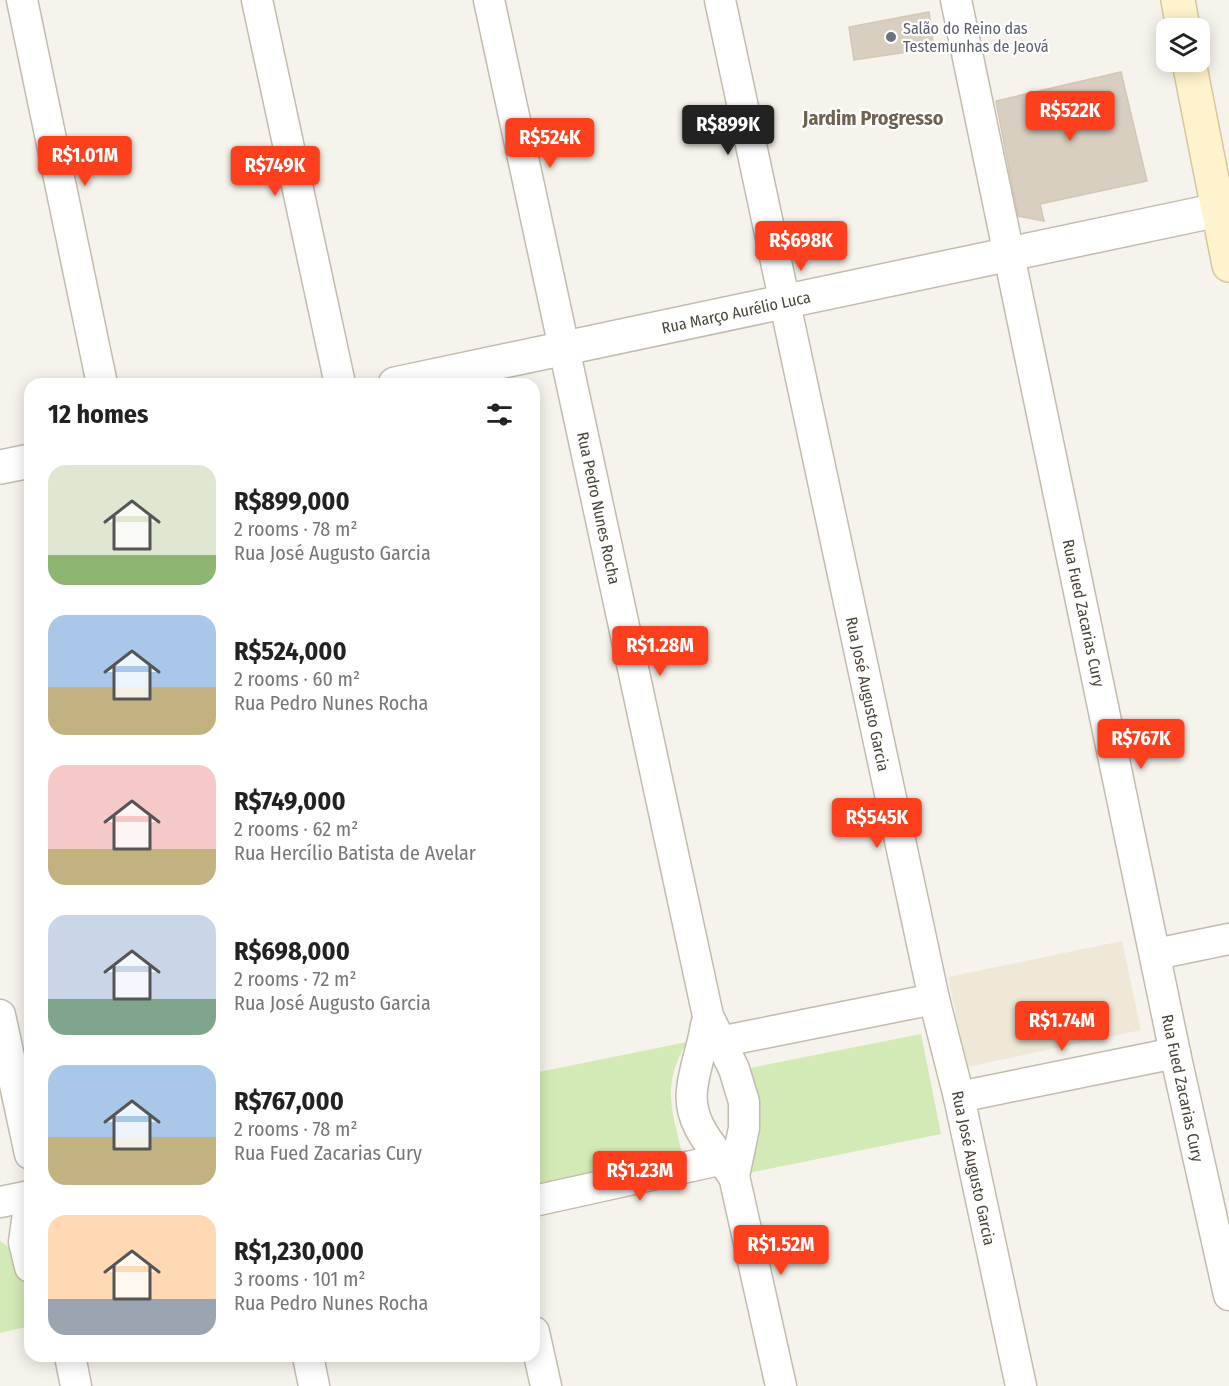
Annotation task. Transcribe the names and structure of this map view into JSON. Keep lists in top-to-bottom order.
{
  "streets": {
    "street": [
      "Rua Março Aurélio Luca",
      "Rua Pedro Nunes Rocha",
      "Rua Fued Zacarias Cury",
      "Rua José Augusto Garcia"
    ]
  },
  "crossings": [
    ["Rua Março Aurélio Luca", "Rua Pedro Nunes Rocha"],
    ["Rua Março Aurélio Luca", "Rua Fued Zacarias Cury"],
    ["Rua Março Aurélio Luca", "Rua José Augusto Garcia"]
  ],
  "districts": ["Jardim Progresso"],
  "places": ["Salão do Reino das Testemunhas de Jeová"],
  "page": {
    "price": [
      "R$522K",
      "R$899K",
      "R$524K",
      "R$1.01M",
      "R$749K",
      "R$698K",
      "R$1.28M",
      "R$767K",
      "R$545K",
      "R$1.74M",
      "R$1.23M",
      "R$1.52M"
    ],
    "heading": "12 homes",
    "list": [
      {
        "name": "R$899,000",
        "note": "2 rooms · 78 m² · Rua José Augusto Garcia"
      },
      {
        "name": "R$524,000",
        "note": "2 rooms · 60 m² · Rua Pedro Nunes Rocha"
      },
      {
        "name": "R$749,000",
        "note": "2 rooms · 62 m² · Rua Hercílio Batista de Avelar"
      },
      {
        "name": "R$698,000",
        "note": "2 rooms · 72 m² · Rua José Augusto Garcia"
      },
      {
        "name": "R$767,000",
        "note": "2 rooms · 78 m² · Rua Fued Zacarias Cury"
      },
      {
        "name": "R$1,230,000",
        "note": "3 rooms · 101 m² · Rua Pedro Nunes Rocha"
      }
    ]
  }
}
